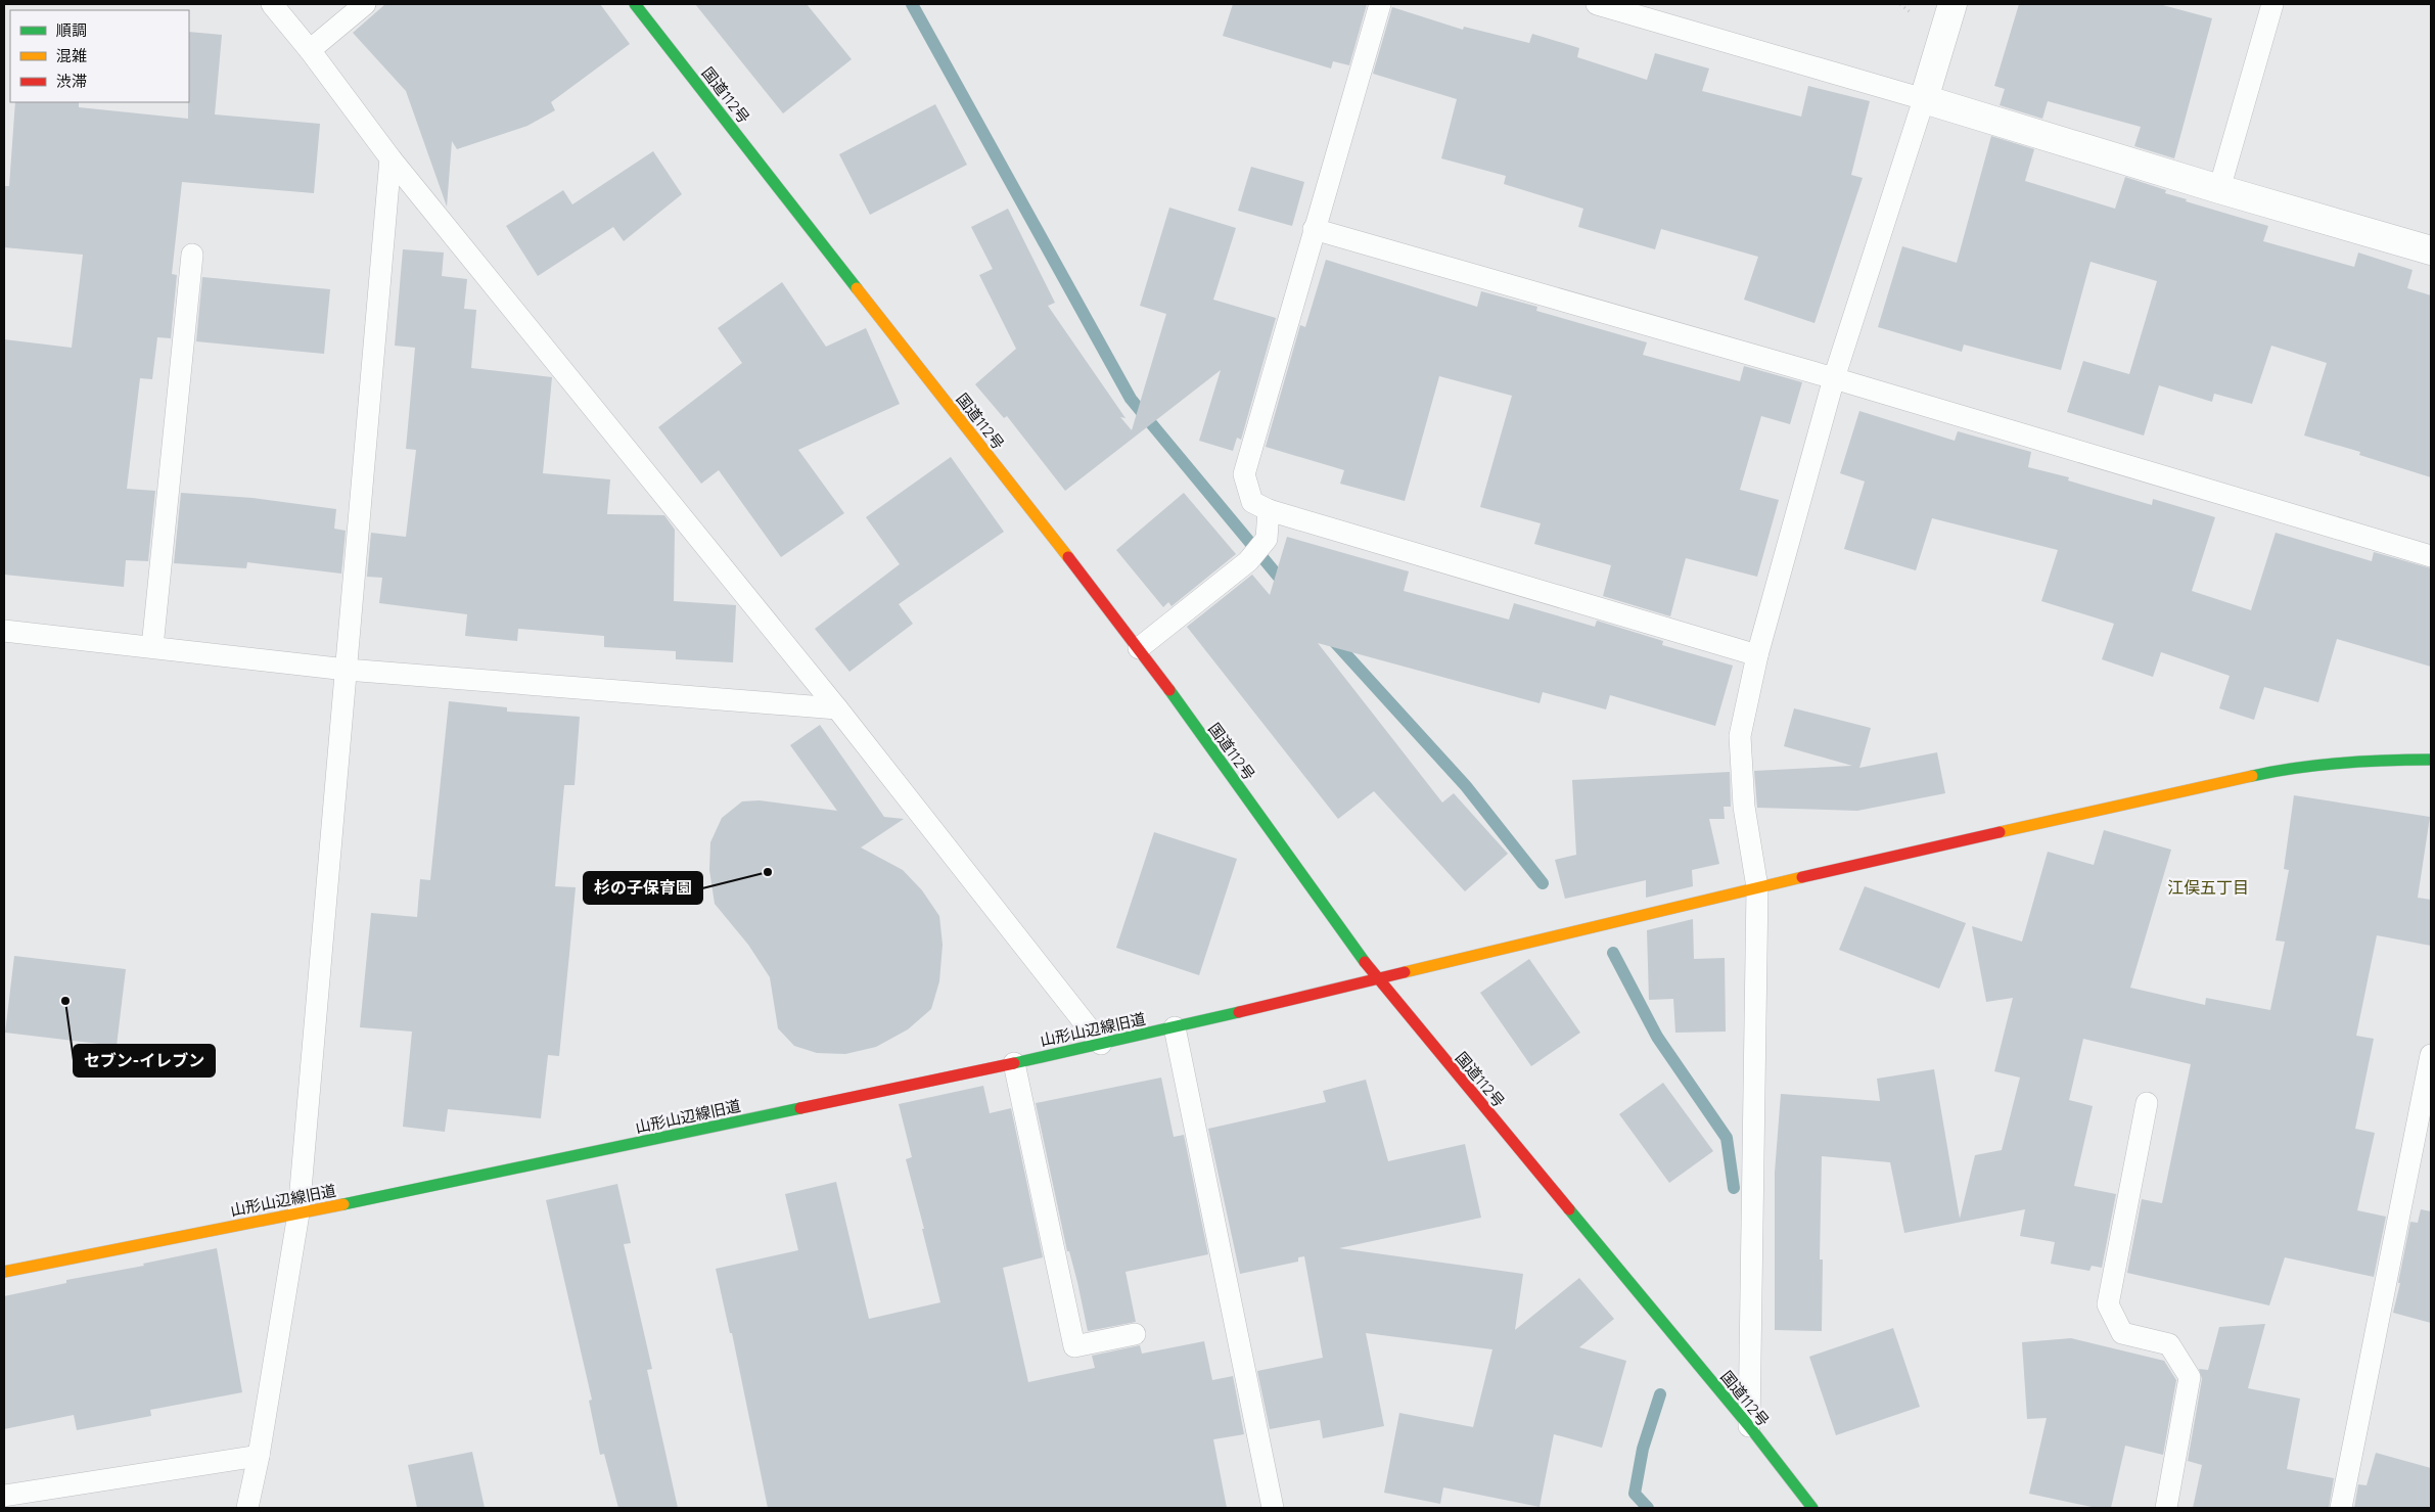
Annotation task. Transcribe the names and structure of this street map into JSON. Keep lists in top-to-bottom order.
{
  "streets": {
    "main road": ["国道112号", "山形山辺線旧道"]
  },
  "crossings": [
    ["国道112号", "山形山辺線旧道"]
  ],
  "districts": ["江俣五丁目"],
  "places": ["杉の子保育園", "セブン-イレブン"],
  "legend": ["順調", "混雑", "渋滞"]
}
